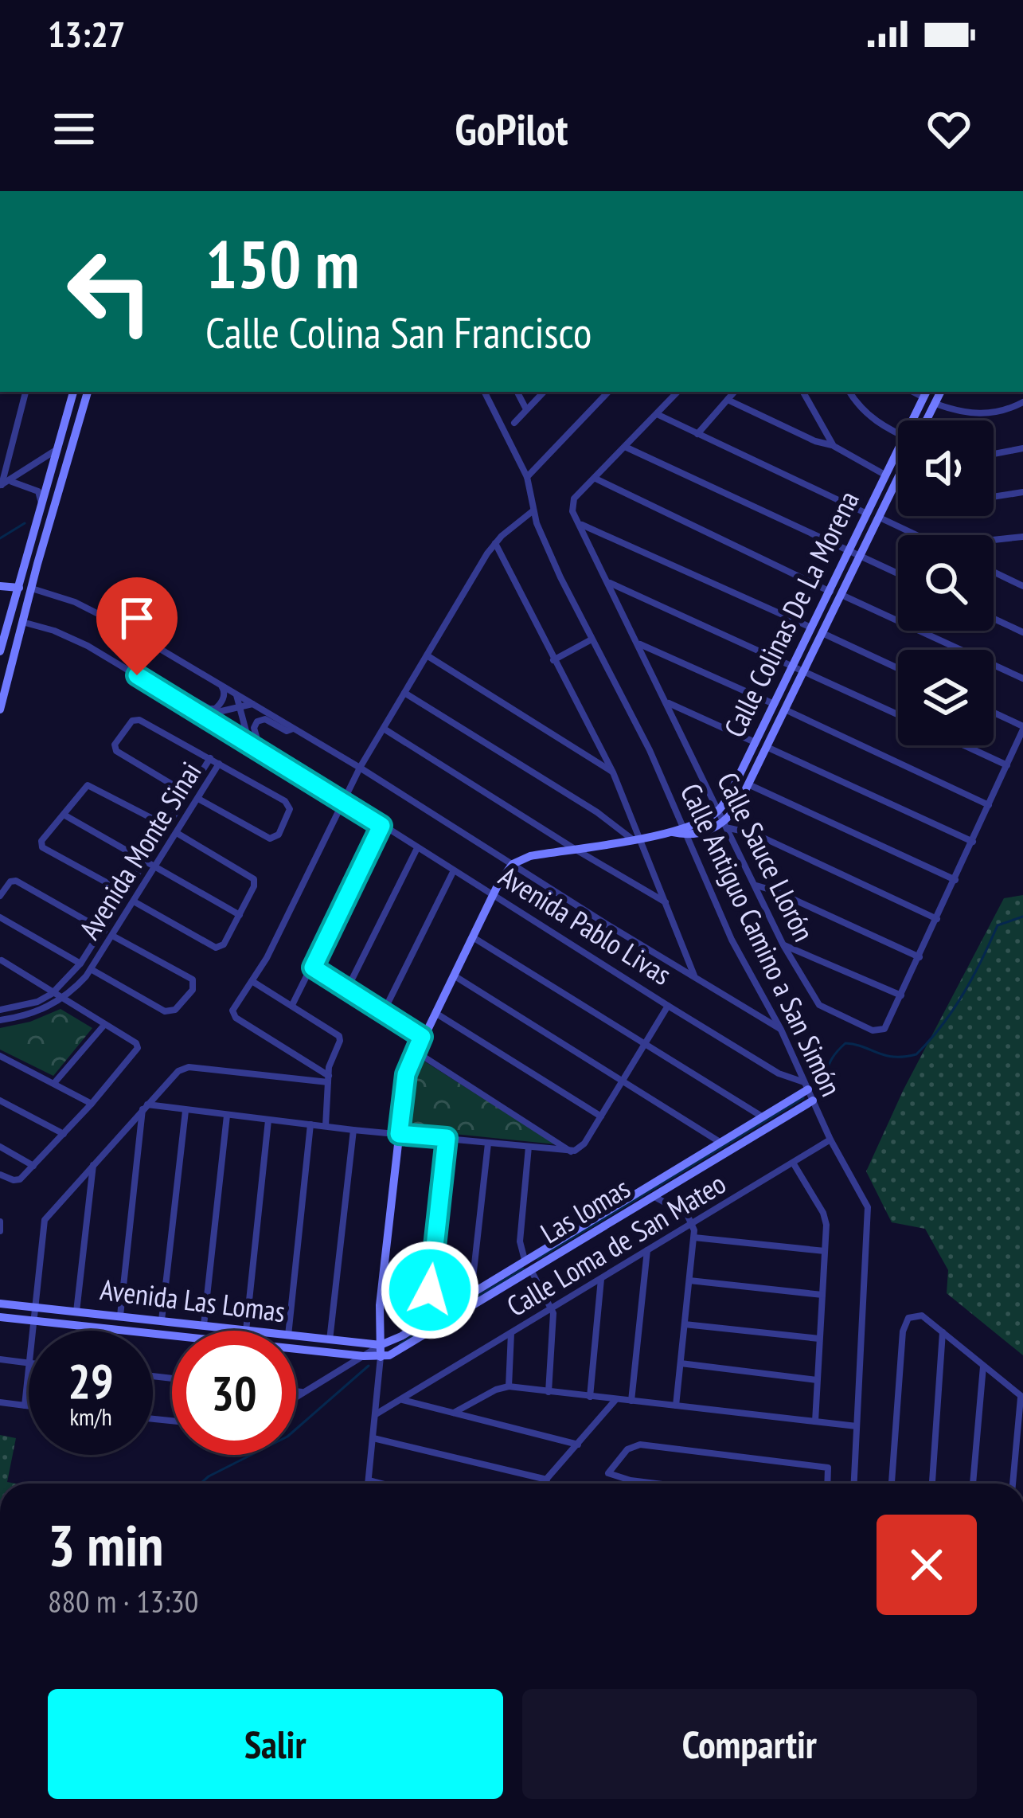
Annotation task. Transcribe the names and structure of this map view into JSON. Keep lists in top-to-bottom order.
{
  "streets": {
    "street": [
      "Calle Colinas De La Morena",
      "Avenida Monte Sinai",
      "Calle Sauce Llorón",
      "Avenida Pablo Livas",
      "Calle Antiguo Camino a San Simón",
      "Las lomas",
      "Calle Loma de San Mateo",
      "Avenida Las Lomas"
    ]
  },
  "crossings": [
    ["Calle Colinas De La Morena", "Calle Sauce Llorón"],
    ["Avenida Pablo Livas", "Calle Antiguo Camino a San Simón"],
    ["Avenida Pablo Livas", "Las lomas"],
    ["Calle Antiguo Camino a San Simón", "Las lomas"],
    ["Calle Antiguo Camino a San Simón", "Calle Loma de San Mateo"],
    ["Las lomas", "Avenida Las Lomas"]
  ],
  "page": {
    "status": "13:27",
    "header": "GoPilot",
    "turn": ["150 m", "Calle Colina San Francisco"],
    "speed": "29 km/h",
    "limit": "30",
    "heading": ["3 min", "880 m · 13:30"],
    "buttons": ["Salir", "Compartir"]
  }
}
